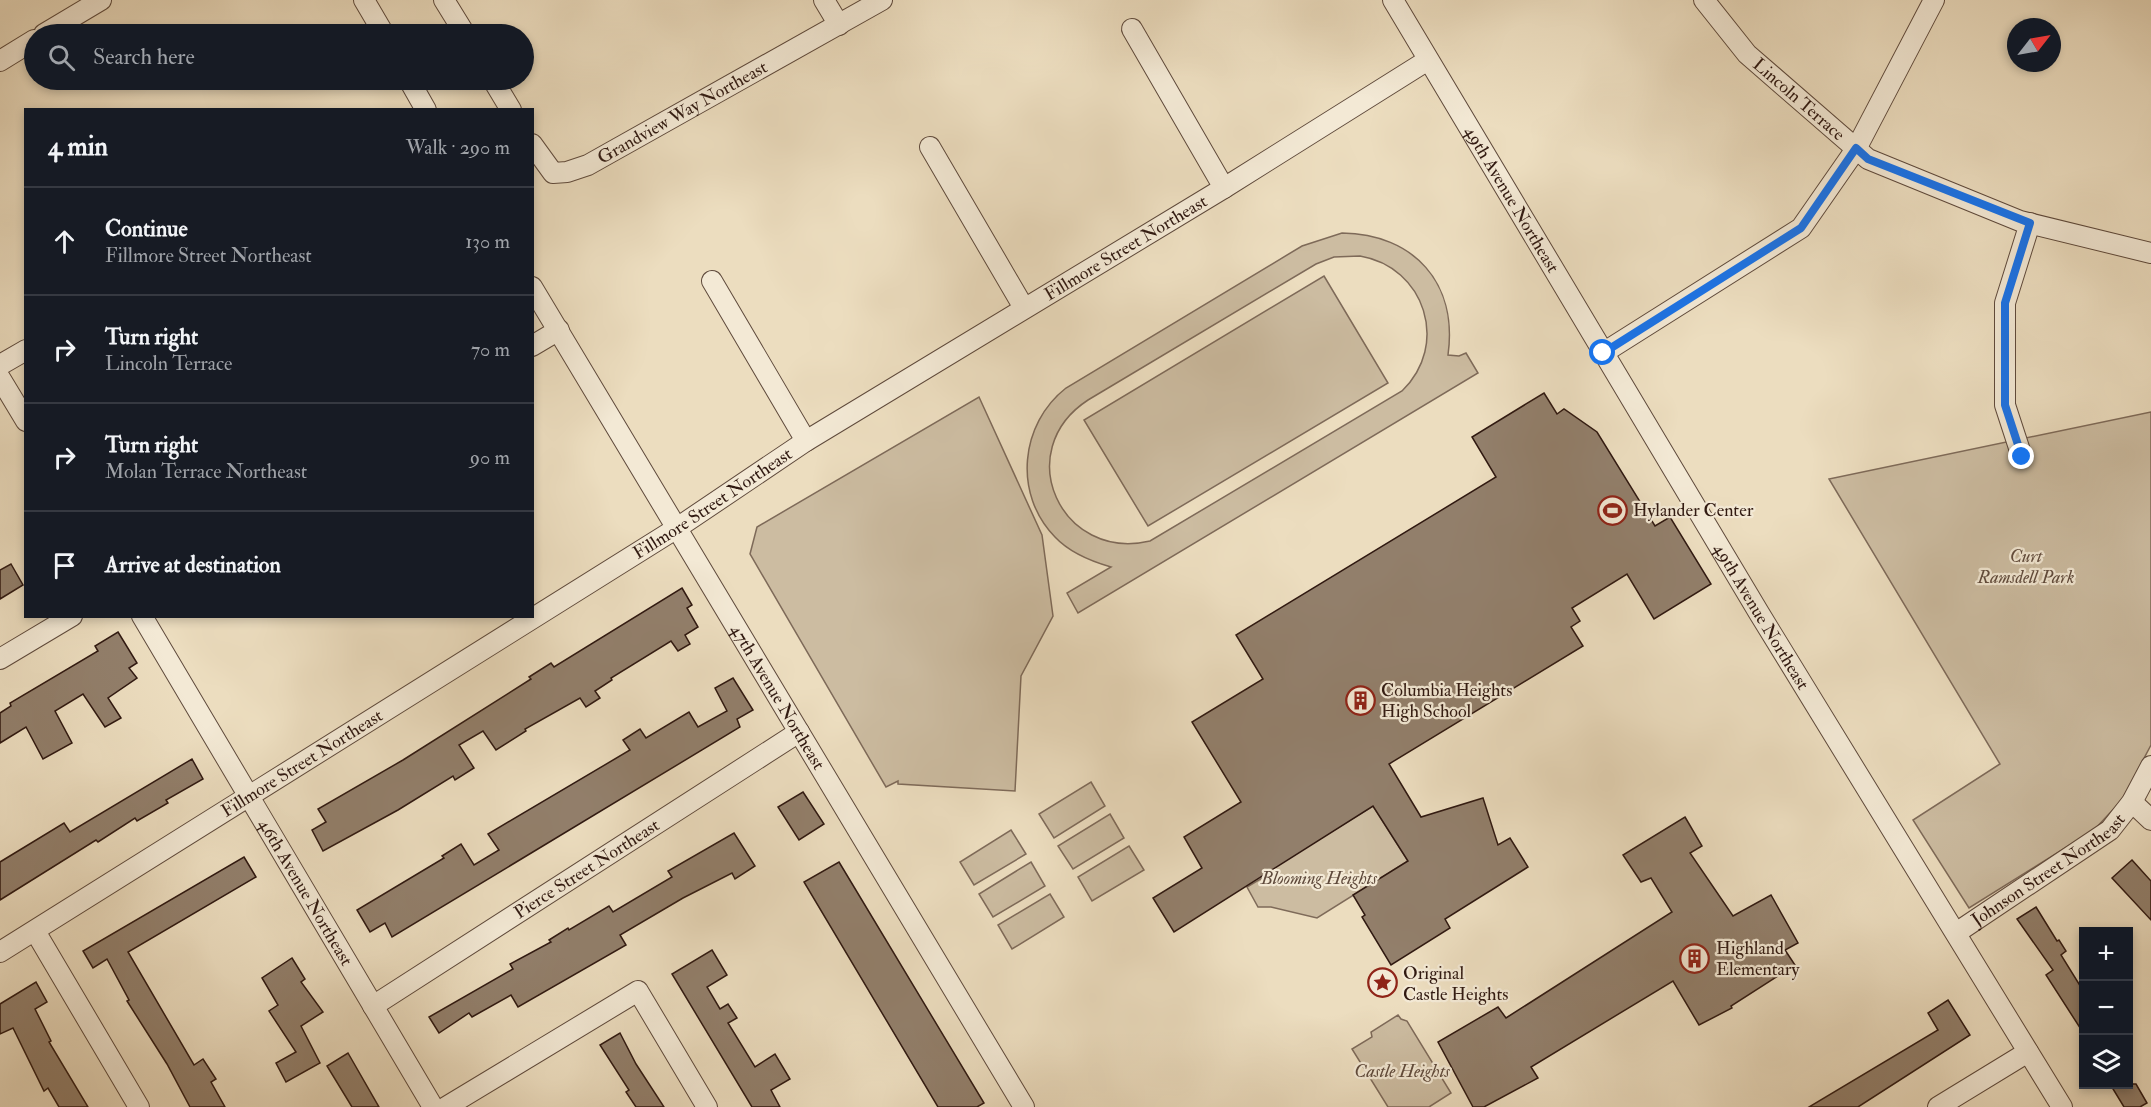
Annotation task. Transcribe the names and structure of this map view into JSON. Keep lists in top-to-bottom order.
{
  "streets": {
    "street": [
      "Lincoln Terrace",
      "Grandview Way Northeast",
      "49th Avenue Northeast",
      "Fillmore Street Northeast",
      "47th Avenue Northeast",
      "Johnson Street Northeast",
      "Pierce Street Northeast",
      "46th Avenue Northeast"
    ]
  },
  "crossings": [
    ["49th Avenue Northeast", "Fillmore Street Northeast"],
    ["49th Avenue Northeast", "Johnson Street Northeast"],
    ["Fillmore Street Northeast", "47th Avenue Northeast"],
    ["Fillmore Street Northeast", "46th Avenue Northeast"],
    ["47th Avenue Northeast", "Pierce Street Northeast"],
    ["Pierce Street Northeast", "46th Avenue Northeast"]
  ],
  "parks": ["Curt Ramsdell Park", "Blooming Heights", "Castle Heights"],
  "places": {
    "sports": ["Hylander Center"],
    "building": ["Columbia Heights High School", "Highland Elementary"],
    "place": ["Original Castle Heights"]
  },
  "north": "top right",
  "page": {
    "search": "Search here",
    "heading": ["4 min", "Walk · 290 m"],
    "list": [
      ["Continue", "Fillmore Street Northeast", "130 m"],
      ["Turn right", "Lincoln Terrace", "70 m"],
      ["Turn right", "Molan Terrace Northeast", "90 m"],
      "Arrive at destination"
    ],
    "map_buttons": ["+", "−"]
  }
}
